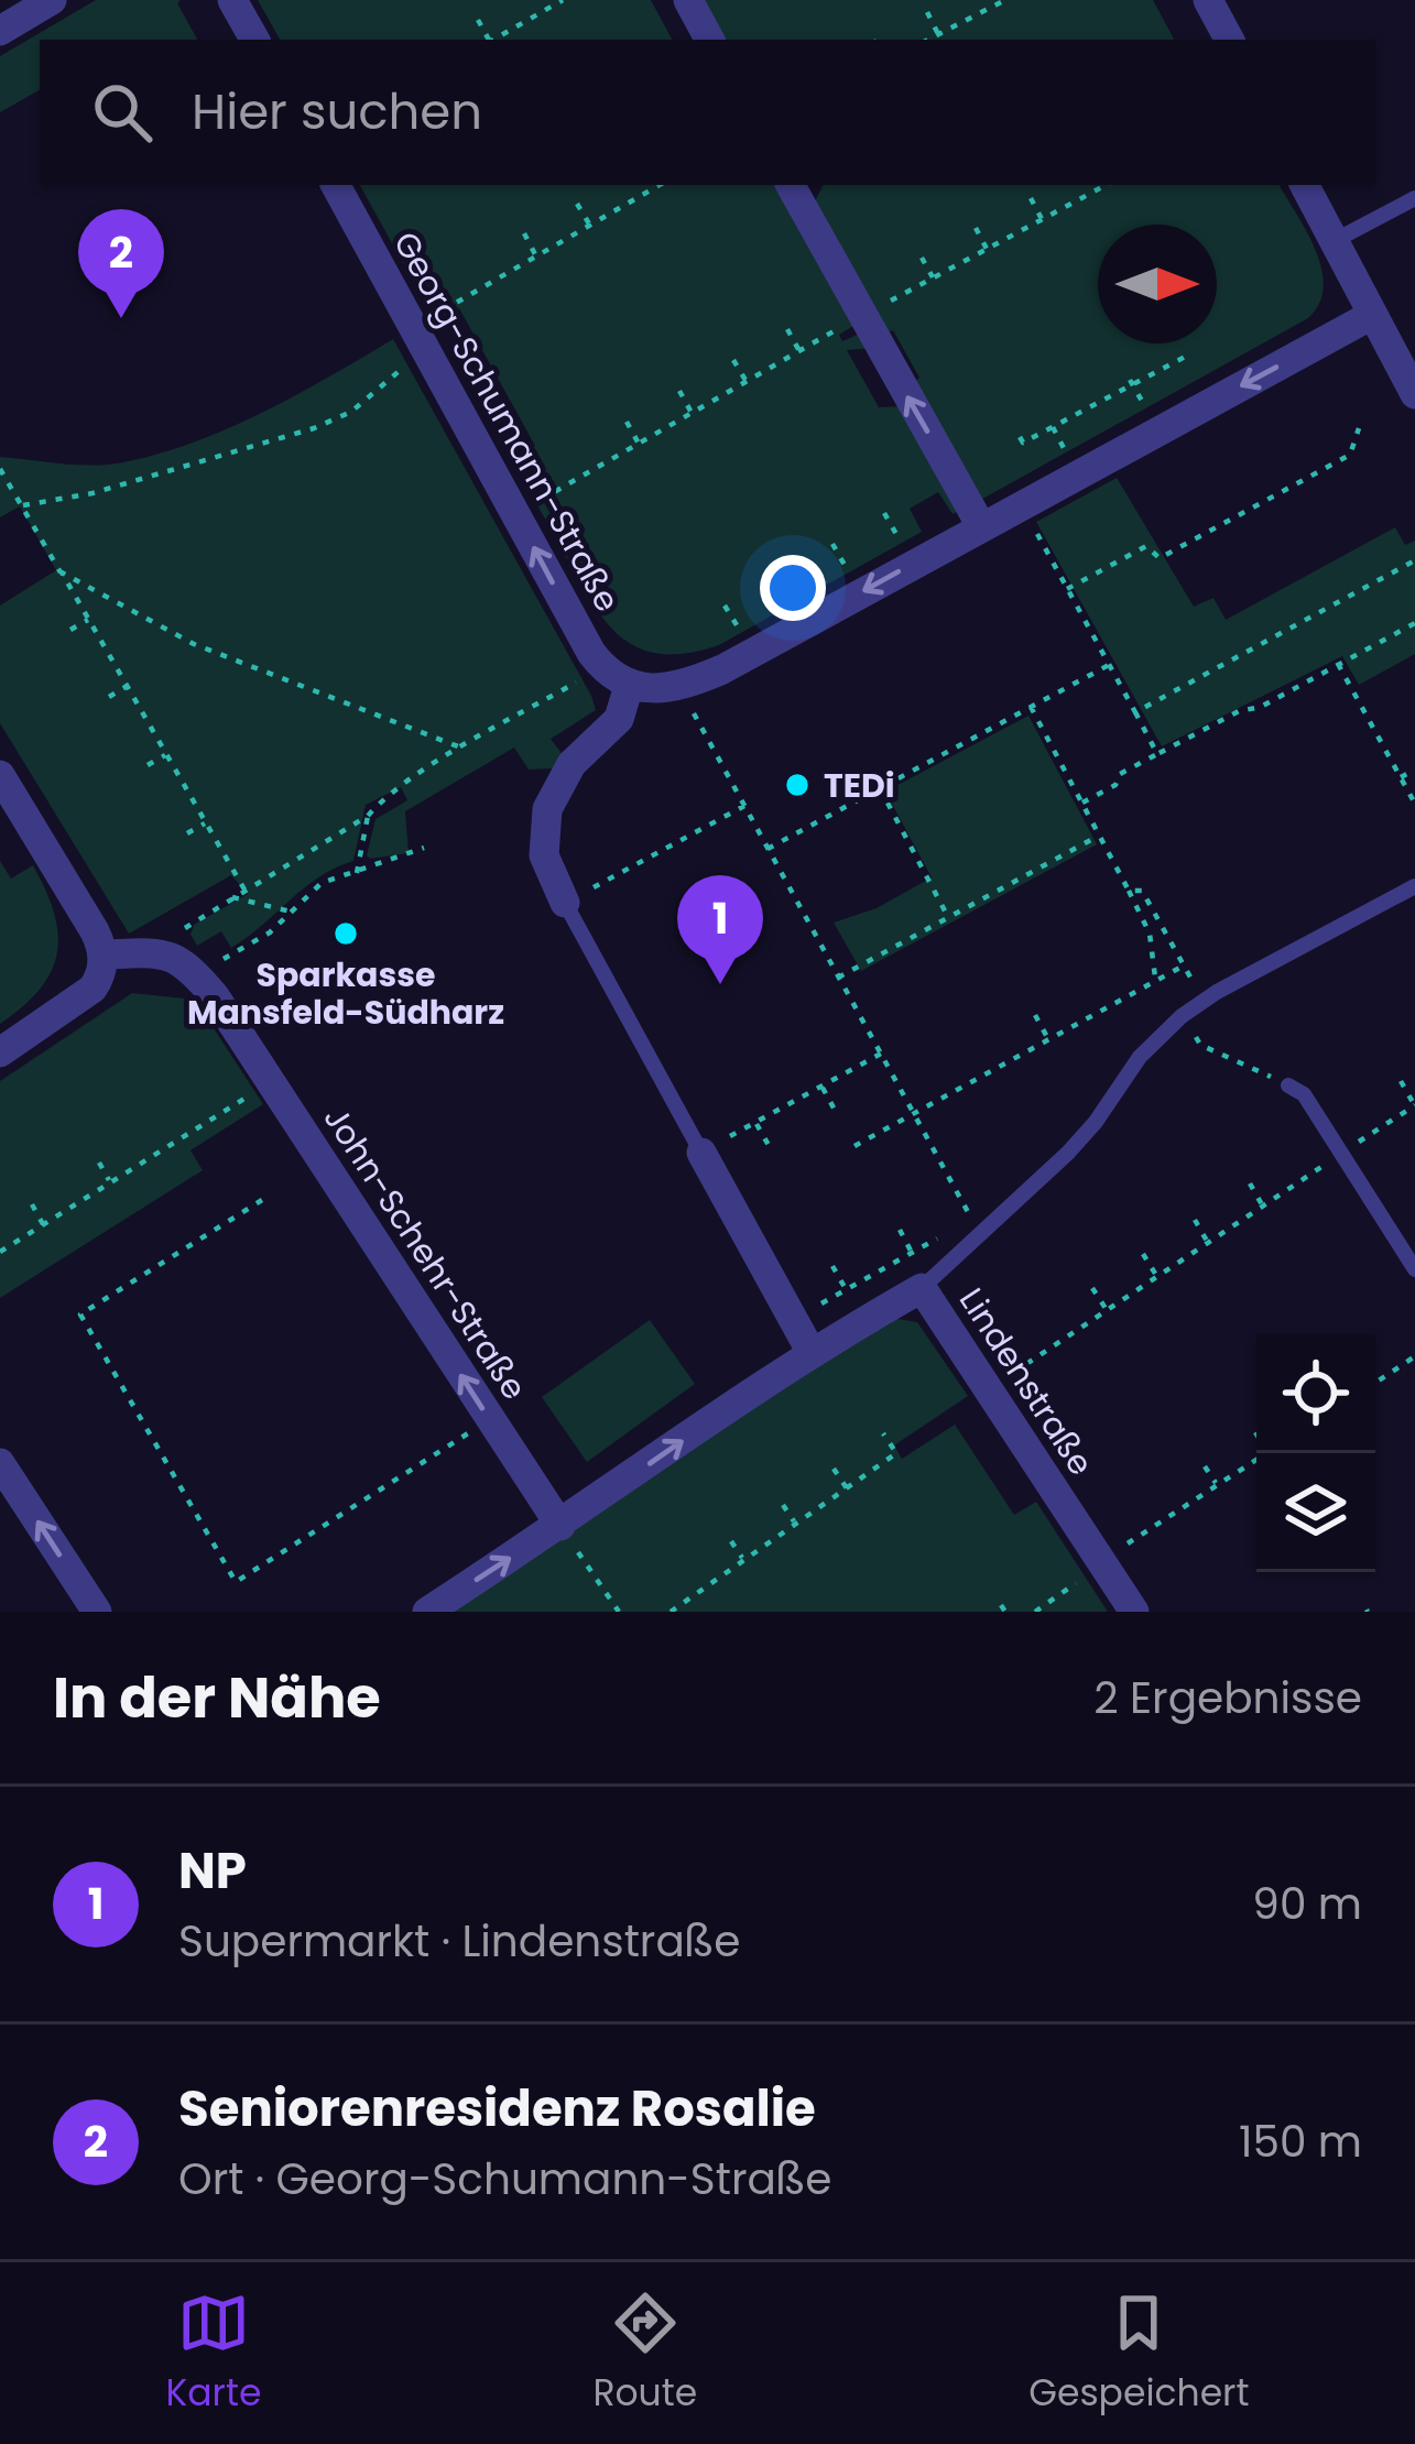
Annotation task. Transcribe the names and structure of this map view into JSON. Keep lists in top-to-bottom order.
{
  "streets": {
    "street": ["Georg-Schumann-Straße", "John-Schehr-Straße", "Lindenstraße"]
  },
  "crossings": [
    ["John-Schehr-Straße", "Lindenstraße"]
  ],
  "one_way": ["John-Schehr-Straße", "Lindenstraße"],
  "places": ["TEDi", "Sparkasse Mansfeld-Südharz"],
  "north": "right",
  "page": {
    "search": "Hier suchen",
    "pins": ["2", "1"],
    "heading": ["In der Nähe", "2 Ergebnisse"],
    "list": [
      {
        "mark": "1",
        "name": "NP",
        "note": "Supermarkt · Lindenstraße",
        "value": "90 m"
      },
      {
        "mark": "2",
        "name": "Seniorenresidenz Rosalie",
        "note": "Ort · Georg-Schumann-Straße",
        "value": "150 m"
      }
    ],
    "nav": ["Karte", "Route", "Gespeichert"]
  }
}
